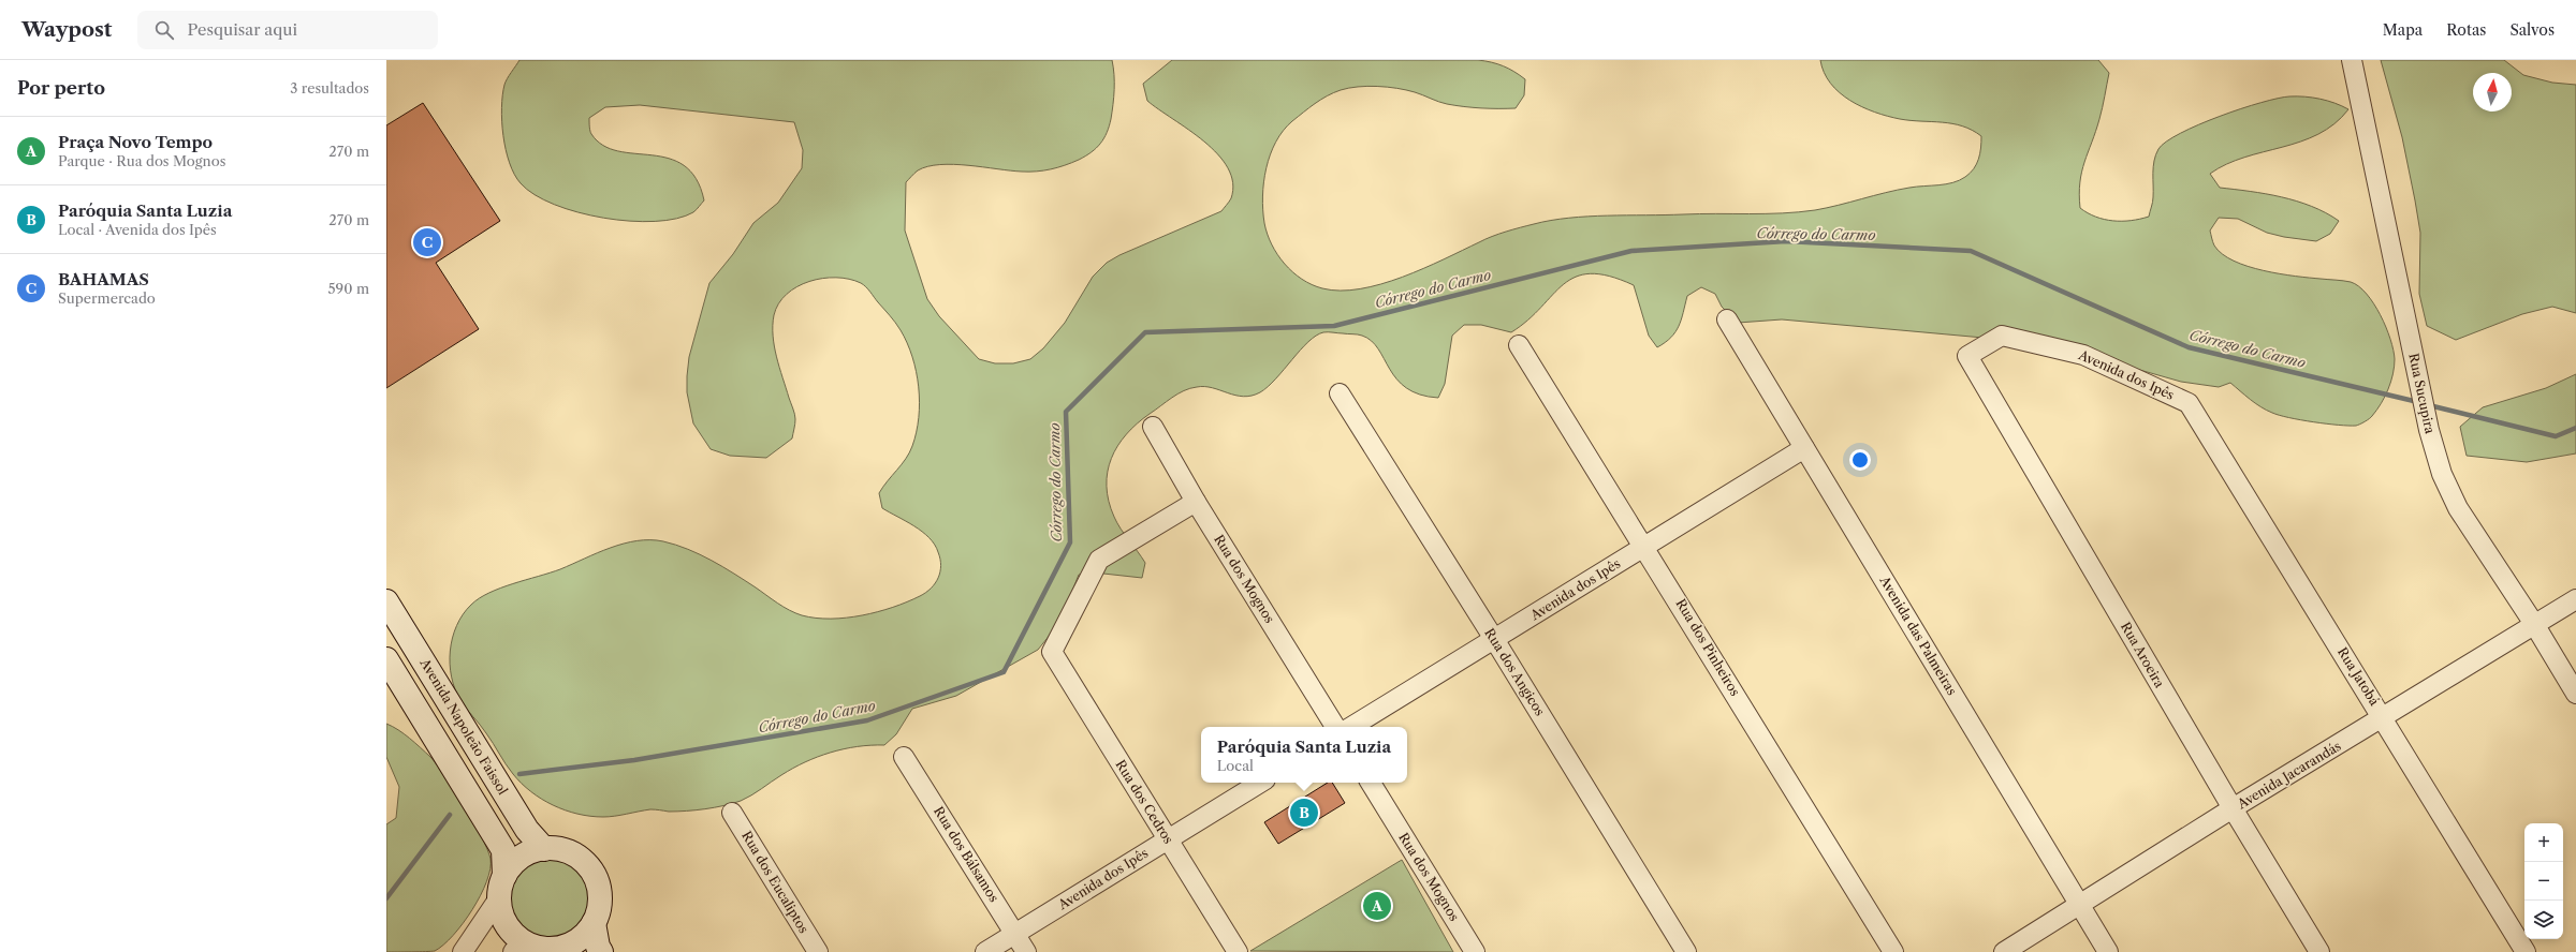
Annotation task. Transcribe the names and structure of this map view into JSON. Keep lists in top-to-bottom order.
{
  "streets": {
    "main road": ["Avenida Napoleão Faissol"],
    "street": [
      "Avenida dos Ipês",
      "Rua Sucupira",
      "Rua dos Mognos",
      "Avenida das Palmeiras",
      "Rua dos Pinheiros",
      "Rua Aroeira",
      "Rua dos Angicos",
      "Rua Jatobá",
      "Avenida Jacarandás",
      "Rua dos Cedros",
      "Rua dos Bálsamos",
      "Rua dos Eucaliptos"
    ]
  },
  "crossings": [
    ["Avenida dos Ipês", "Avenida das Palmeiras"],
    ["Avenida dos Ipês", "Rua dos Pinheiros"],
    ["Avenida dos Ipês", "Rua Aroeira"],
    ["Avenida dos Ipês", "Rua dos Angicos"],
    ["Avenida dos Ipês", "Rua Jatobá"],
    ["Avenida dos Ipês", "Rua dos Cedros"],
    ["Avenida dos Ipês", "Rua dos Bálsamos"],
    ["Rua Sucupira", "Avenida Jacarandás"],
    ["Rua dos Mognos", "Rua dos Cedros"],
    ["Avenida das Palmeiras", "Avenida Jacarandás"],
    ["Rua Aroeira", "Avenida Jacarandás"],
    ["Rua Jatobá", "Avenida Jacarandás"]
  ],
  "water": ["Córrego do Carmo"],
  "north": "top",
  "page": {
    "header": "Waypost",
    "search": "Pesquisar aqui",
    "nav": ["Mapa", "Rotas", "Salvos"],
    "heading": ["Por perto", "3 resultados"],
    "list": [
      {
        "mark": "A",
        "name": "Praça Novo Tempo",
        "note": "Parque · Rua dos Mognos",
        "value": "270 m"
      },
      {
        "mark": "B",
        "name": "Paróquia Santa Luzia",
        "note": "Local · Avenida dos Ipês",
        "value": "270 m"
      },
      {
        "mark": "C",
        "name": "BAHAMAS",
        "note": "Supermercado",
        "value": "590 m"
      }
    ],
    "pins": ["C", "B", "A"],
    "popup": ["Paróquia Santa Luzia", "Local"],
    "map_buttons": ["+", "−"]
  }
}
